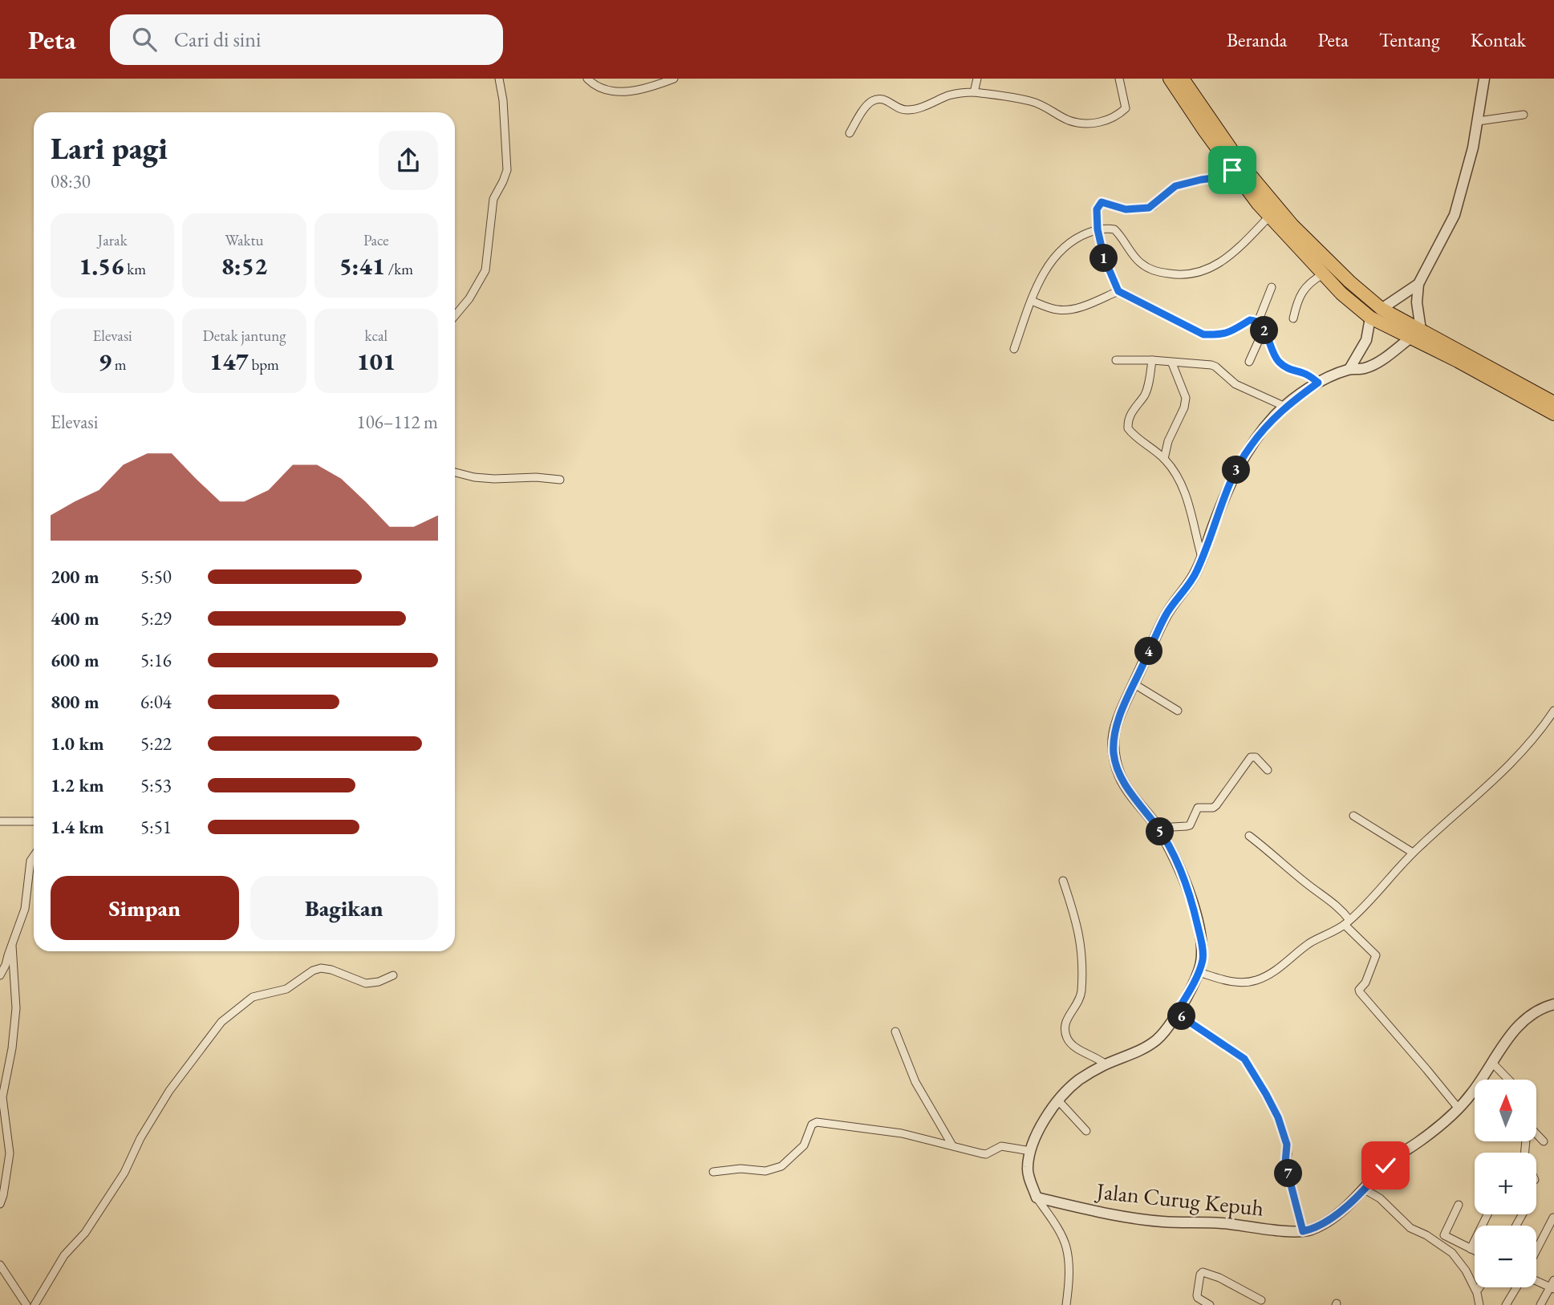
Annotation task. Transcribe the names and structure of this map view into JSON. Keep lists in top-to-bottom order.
{
  "streets": {
    "street": ["Jalan Curug Kepuh"]
  },
  "north": "top",
  "page": {
    "header": "Peta",
    "search": "Cari di sini",
    "nav": [
      "Beranda",
      "Peta",
      "Tentang",
      "Kontak"
    ],
    "heading": ["Lari pagi", "08:30"],
    "stats": [
      ["Jarak", "1.56 km"],
      ["Waktu", "8:52"],
      ["Pace", "5:41 /km"],
      ["Elevasi", "9 m"],
      ["Detak jantung", "147 bpm"],
      ["kcal", "101"]
    ],
    "pins": [
      "1",
      "2",
      "3",
      "4",
      "5",
      "6",
      "7"
    ],
    "chart": ["Elevasi", "106–112 m"],
    "list": [
      {
        "name": "200 m",
        "note": "5:50"
      },
      {
        "name": "400 m",
        "note": "5:29"
      },
      {
        "name": "600 m",
        "note": "5:16"
      },
      {
        "name": "800 m",
        "note": "6:04"
      },
      {
        "name": "1.0 km",
        "note": "5:22"
      },
      {
        "name": "1.2 km",
        "note": "5:53"
      },
      {
        "name": "1.4 km",
        "note": "5:51"
      }
    ],
    "buttons": ["Simpan", "Bagikan"],
    "map_buttons": ["+", "−"]
  }
}
